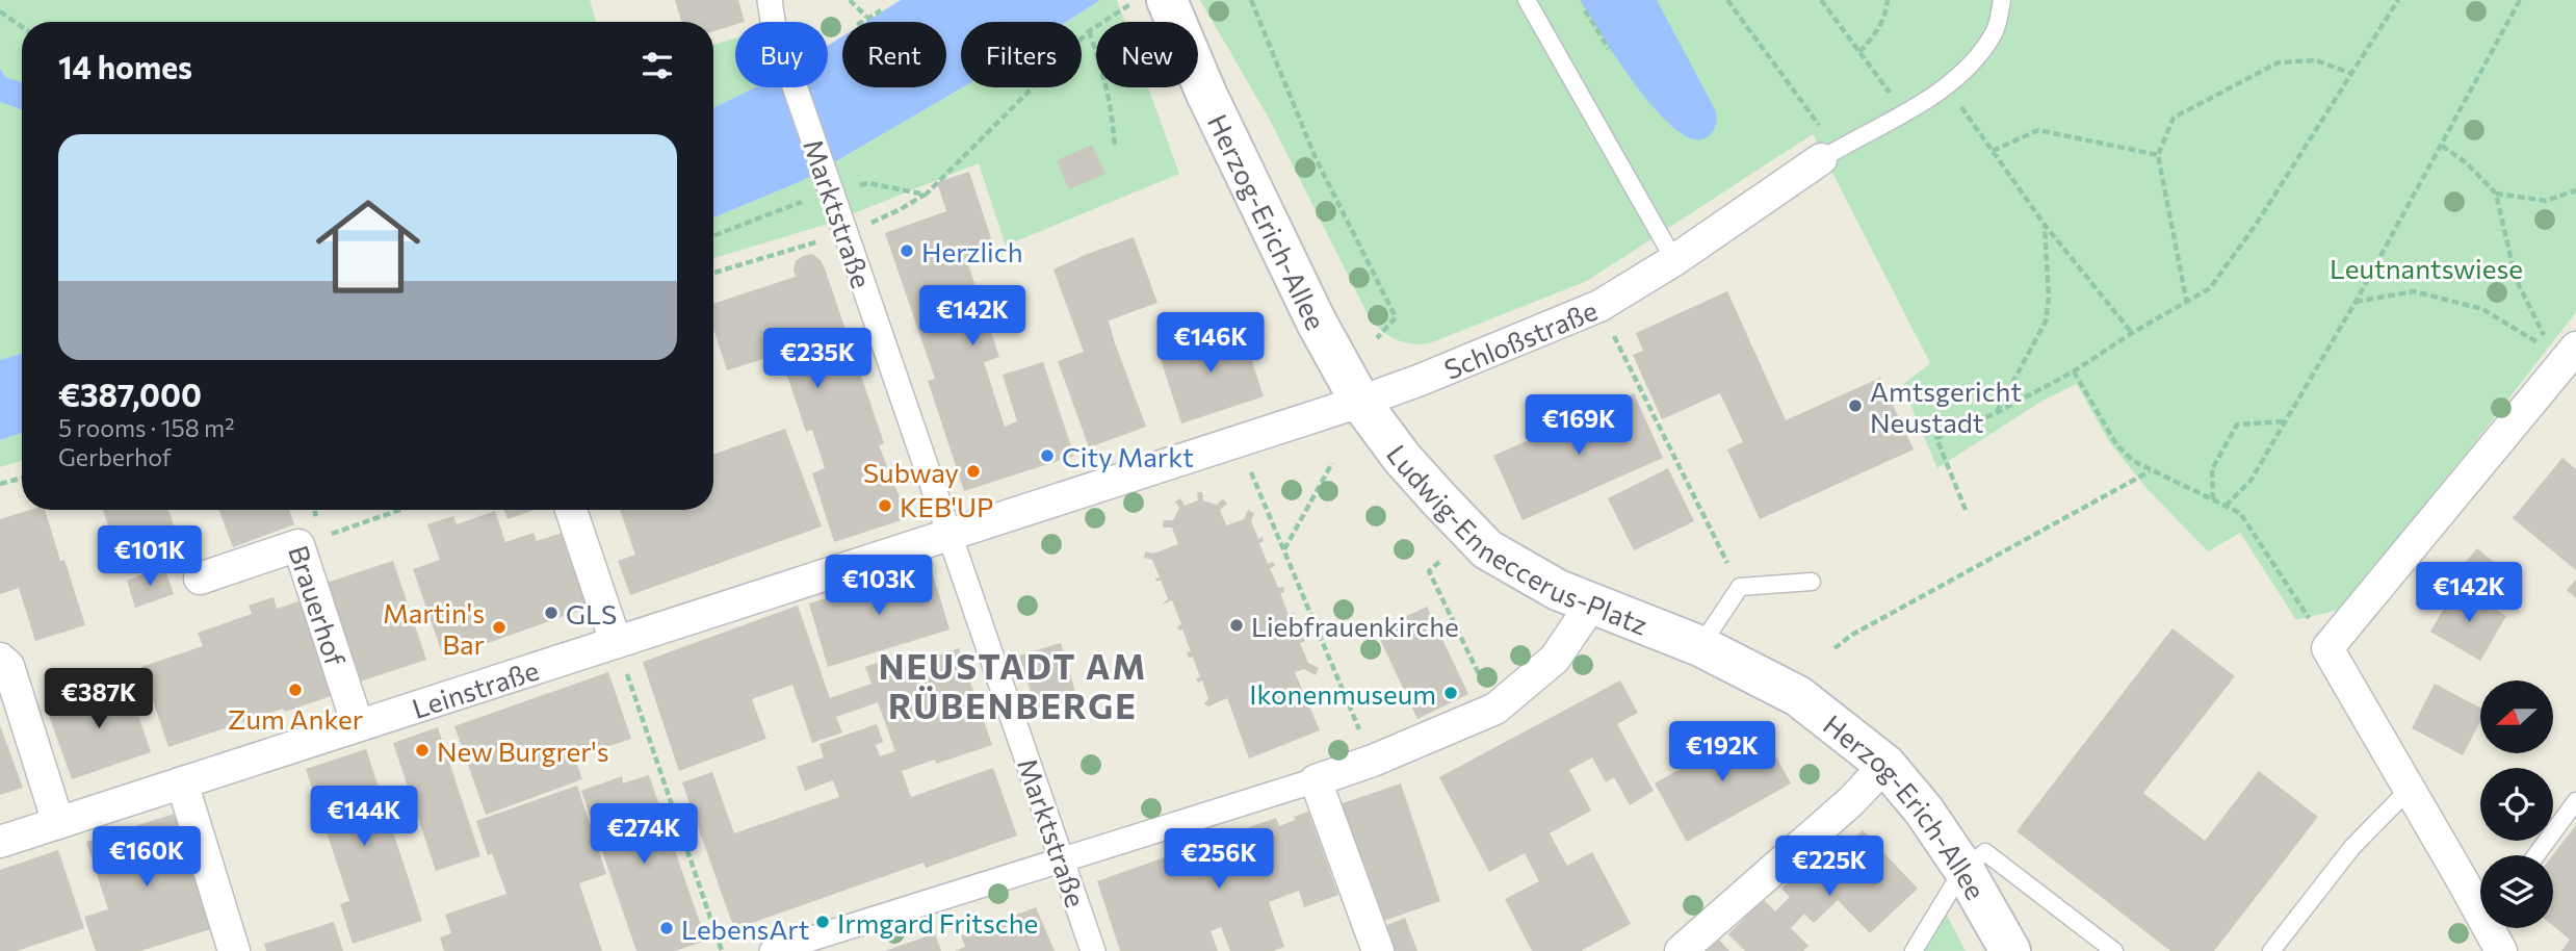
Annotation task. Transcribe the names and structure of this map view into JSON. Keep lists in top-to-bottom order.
{
  "streets": {
    "main road": ["Herzog-Erich-Allee", "Ludwig-Enneccerus-Platz"],
    "street": [
      "Marktstraße",
      "Schloßstraße",
      "Brauerhof",
      "Leinstraße"
    ]
  },
  "crossings": [
    ["Marktstraße", "Schloßstraße"],
    ["Marktstraße", "Leinstraße"],
    ["Herzog-Erich-Allee", "Schloßstraße"],
    ["Herzog-Erich-Allee", "Ludwig-Enneccerus-Platz"],
    ["Schloßstraße", "Ludwig-Enneccerus-Platz"],
    ["Schloßstraße", "Leinstraße"],
    ["Brauerhof", "Leinstraße"]
  ],
  "districts": ["NEUSTADT AM RÜBENBERGE"],
  "parks": ["Leutnantswiese"],
  "places": [
    "Herzlich",
    "Amtsgericht Neustadt",
    "City Markt",
    "Subway",
    "KEB'UP",
    "GLS",
    "Liebfrauenkirche",
    "Martin's Bar",
    "Zum Anker",
    "Ikonenmuseum",
    "New Burgrer's",
    "Irmgard Fritsche",
    "LebensArt"
  ],
  "north": "left",
  "page": {
    "chip": [
      "Buy",
      "Rent",
      "Filters",
      "New"
    ],
    "heading": "14 homes",
    "list": [
      {
        "name": "€387,000",
        "note": "5 rooms · 158 m² · Gerberhof"
      }
    ],
    "price": [
      "€142K",
      "€146K",
      "€235K",
      "€169K",
      "€101K",
      "€103K",
      "€142K",
      "€387K",
      "€192K",
      "€144K",
      "€274K",
      "€160K",
      "€256K",
      "€225K"
    ]
  }
}
